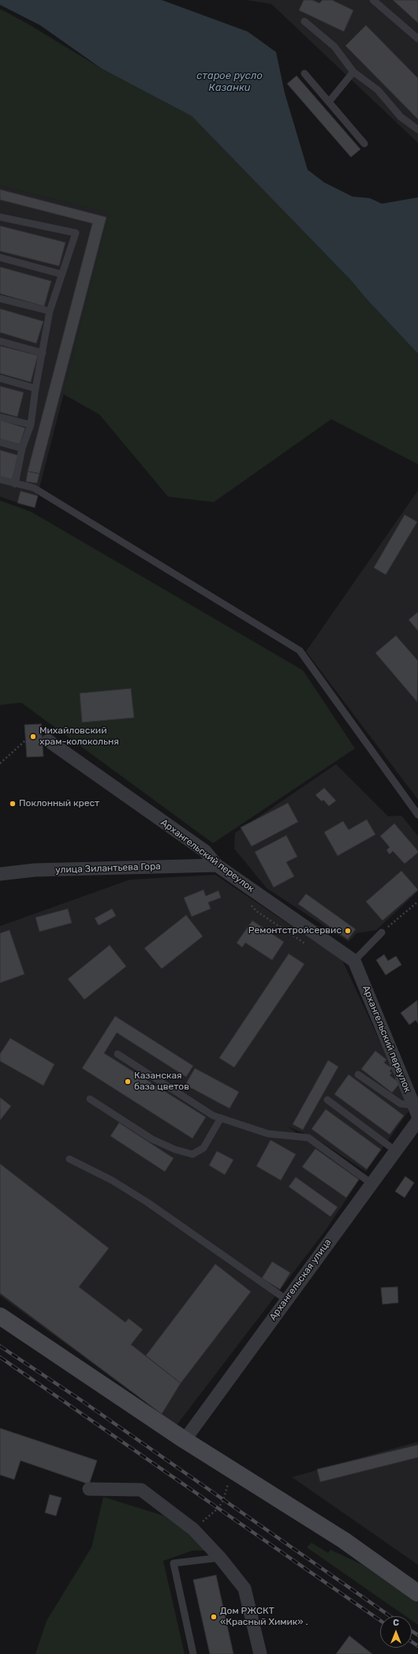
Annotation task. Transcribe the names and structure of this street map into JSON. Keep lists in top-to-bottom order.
{
  "streets": {
    "street": ["Архангельский переулок", "улица Зилантьева Гора", "Архангельская улица"]
  },
  "crossings": [
    ["Архангельский переулок", "улица Зилантьева Гора"]
  ],
  "water": ["старое русло Казанки"],
  "places": [
    "Михайловский храм-колокольня",
    "Поклонный крест",
    "Ремонтстройсервис",
    "Казанская база цветов",
    "Дом РЖСКТ «Красный Химик» ."
  ],
  "north": "top"
}
